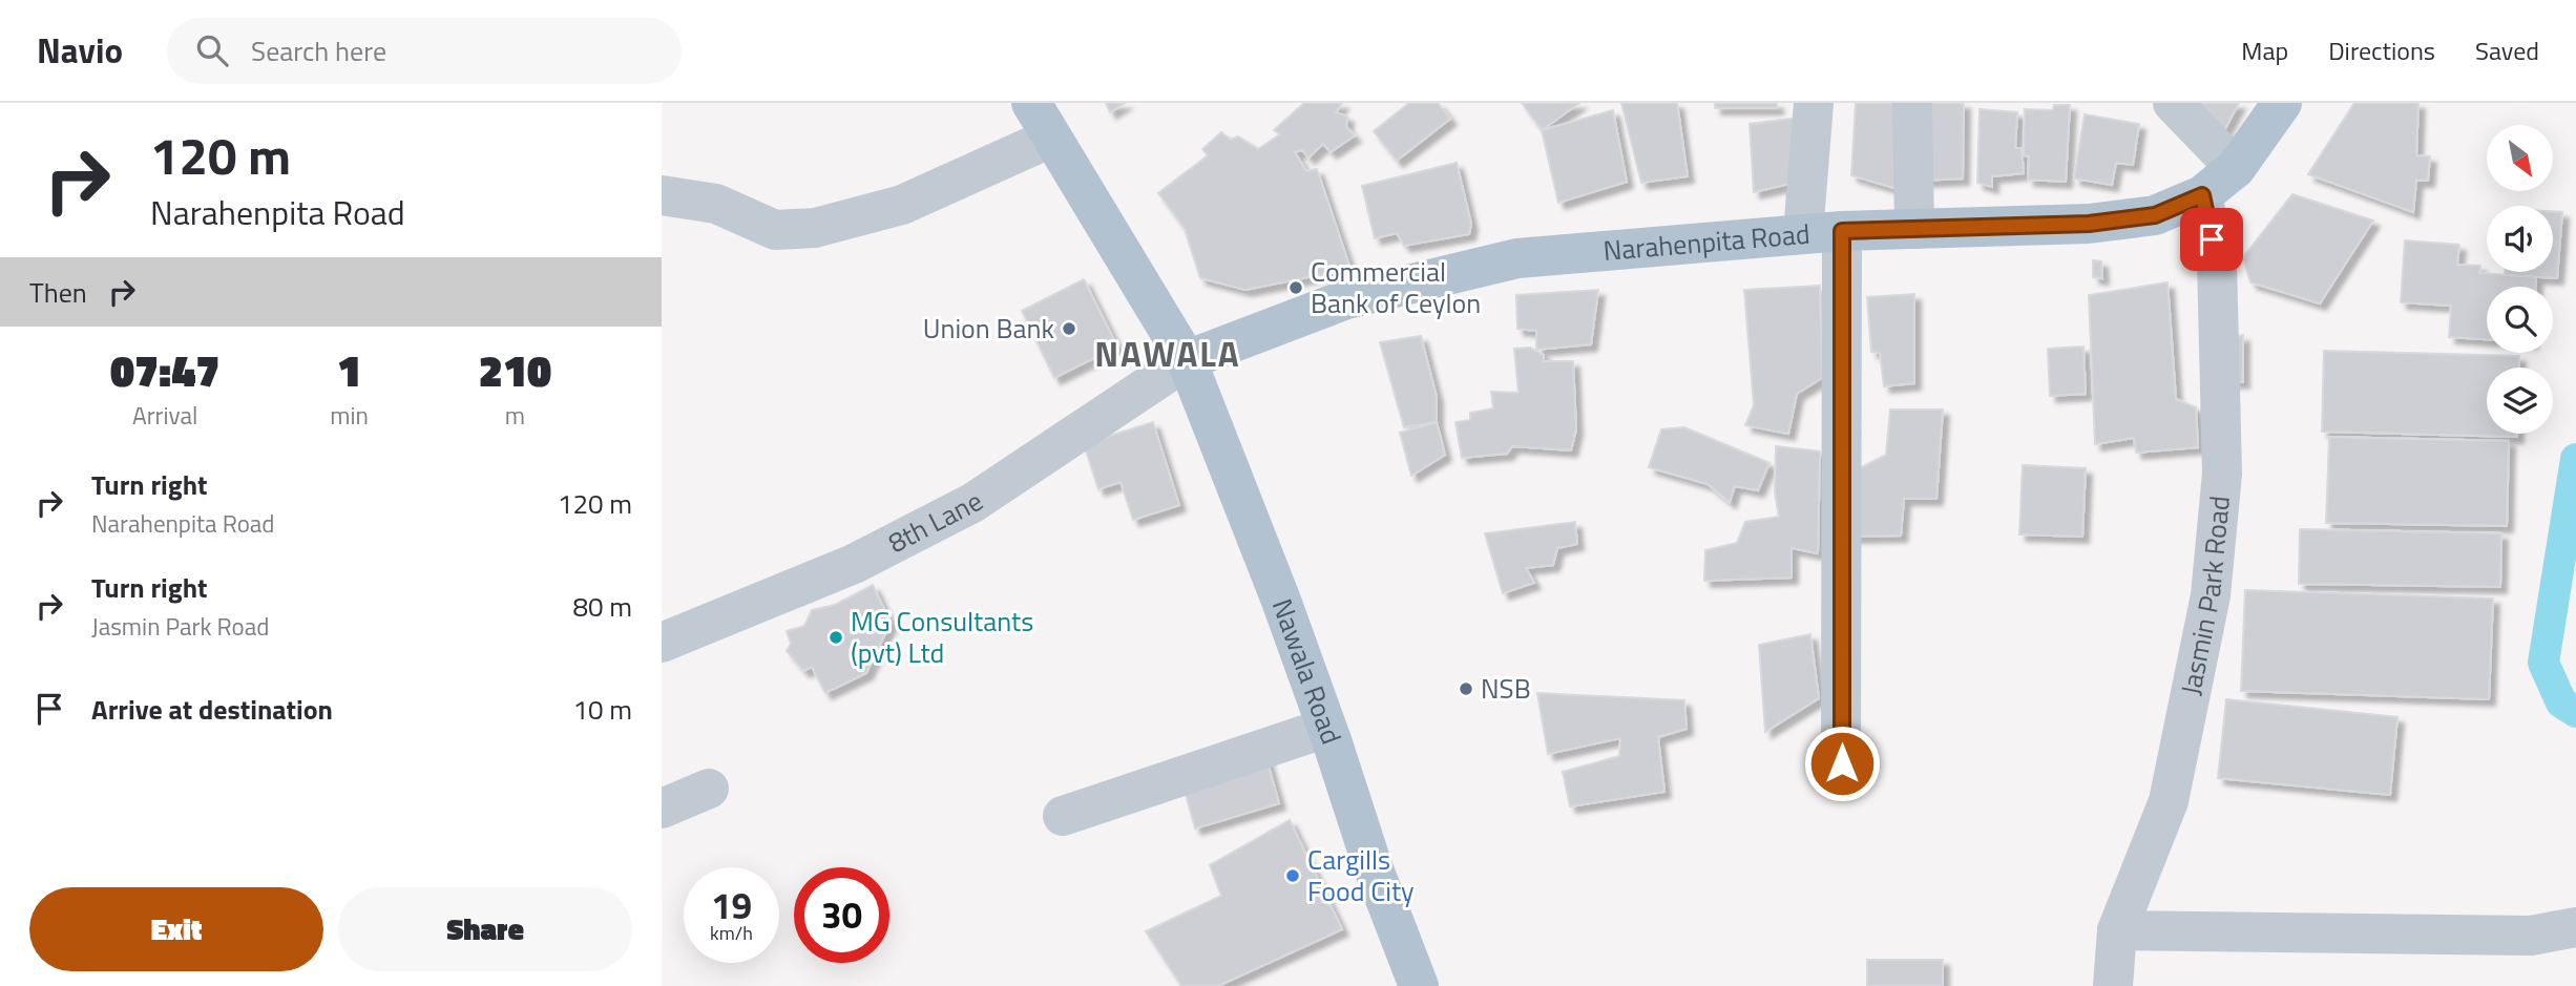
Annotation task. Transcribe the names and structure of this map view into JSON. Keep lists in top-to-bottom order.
{
  "streets": {
    "main road": ["Narahenpita Road", "Nawala Road"],
    "street": ["8th Lane", "Jasmin Park Road"]
  },
  "crossings": [
    ["Narahenpita Road", "8th Lane"],
    ["Narahenpita Road", "Jasmin Park Road"],
    ["Narahenpita Road", "Nawala Road"],
    ["8th Lane", "Nawala Road"]
  ],
  "districts": ["NAWALA"],
  "places": [
    "Commercial Bank of Ceylon",
    "Union Bank",
    "MG Consultants (pvt) Ltd",
    "NSB",
    "Cargills Food City"
  ],
  "north": "bottom right",
  "page": {
    "header": "Navio",
    "search": "Search here",
    "nav": ["Map", "Directions", "Saved"],
    "turn": ["120 m", "Narahenpita Road"],
    "then": "Then",
    "eta": [
      "07:47",
      "Arrival",
      "1",
      "min",
      "210",
      "m"
    ],
    "list": [
      {
        "name": "Turn right",
        "note": "Narahenpita Road",
        "value": "120 m"
      },
      {
        "name": "Turn right",
        "note": "Jasmin Park Road",
        "value": "80 m"
      },
      {
        "name": "Arrive at destination",
        "value": "10 m"
      }
    ],
    "speed": "19 km/h",
    "limit": "30",
    "buttons": ["Exit", "Share"]
  }
}
